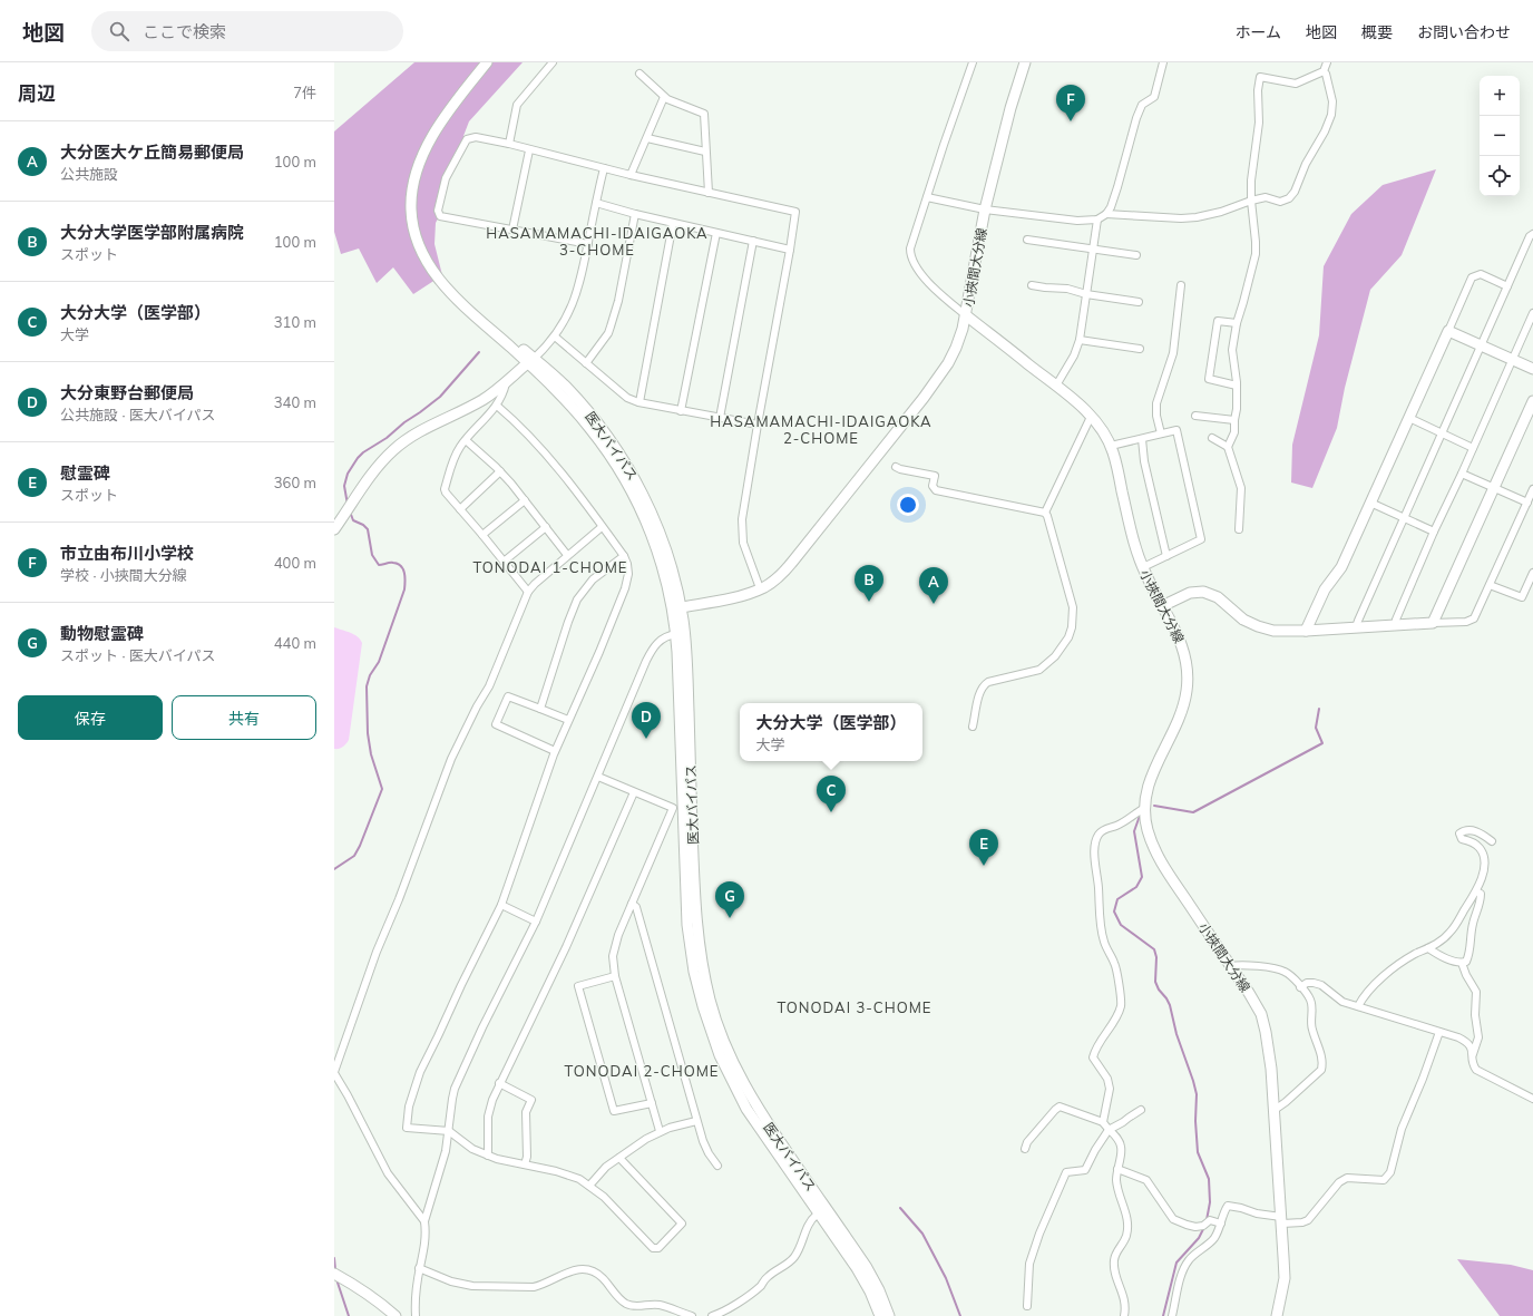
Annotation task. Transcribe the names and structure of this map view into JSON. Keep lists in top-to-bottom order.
{
  "streets": {
    "main road": ["小挾間大分線", "医大バイパス"]
  },
  "districts": [
    "HASAMAMACHI-IDAIGAOKA 3-CHOME",
    "HASAMAMACHI-IDAIGAOKA 2-CHOME",
    "TONODAI 1-CHOME",
    "TONODAI 3-CHOME",
    "TONODAI 2-CHOME"
  ],
  "page": {
    "header": "地図",
    "search": "ここで検索",
    "nav": [
      "ホーム",
      "地図",
      "概要",
      "お問い合わせ"
    ],
    "heading": ["周辺", "7件"],
    "map_buttons": ["+", "−"],
    "pins": [
      "F",
      "B",
      "A",
      "D",
      "C",
      "E",
      "G"
    ],
    "list": [
      {
        "mark": "A",
        "name": "大分医大ケ丘簡易郵便局",
        "note": "公共施設",
        "value": "100 m"
      },
      {
        "mark": "B",
        "name": "大分大学医学部附属病院",
        "note": "スポット",
        "value": "100 m"
      },
      {
        "mark": "C",
        "name": "大分大学（医学部）",
        "note": "大学",
        "value": "310 m"
      },
      {
        "mark": "D",
        "name": "大分東野台郵便局",
        "note": "公共施設 · 医大バイパス",
        "value": "340 m"
      },
      {
        "mark": "E",
        "name": "慰霊碑",
        "note": "スポット",
        "value": "360 m"
      },
      {
        "mark": "F",
        "name": "市立由布川小学校",
        "note": "学校 · 小挾間大分線",
        "value": "400 m"
      },
      {
        "mark": "G",
        "name": "動物慰霊碑",
        "note": "スポット · 医大バイパス",
        "value": "440 m"
      }
    ],
    "buttons": ["保存", "共有"],
    "popup": ["大分大学（医学部）", "大学"]
  }
}
